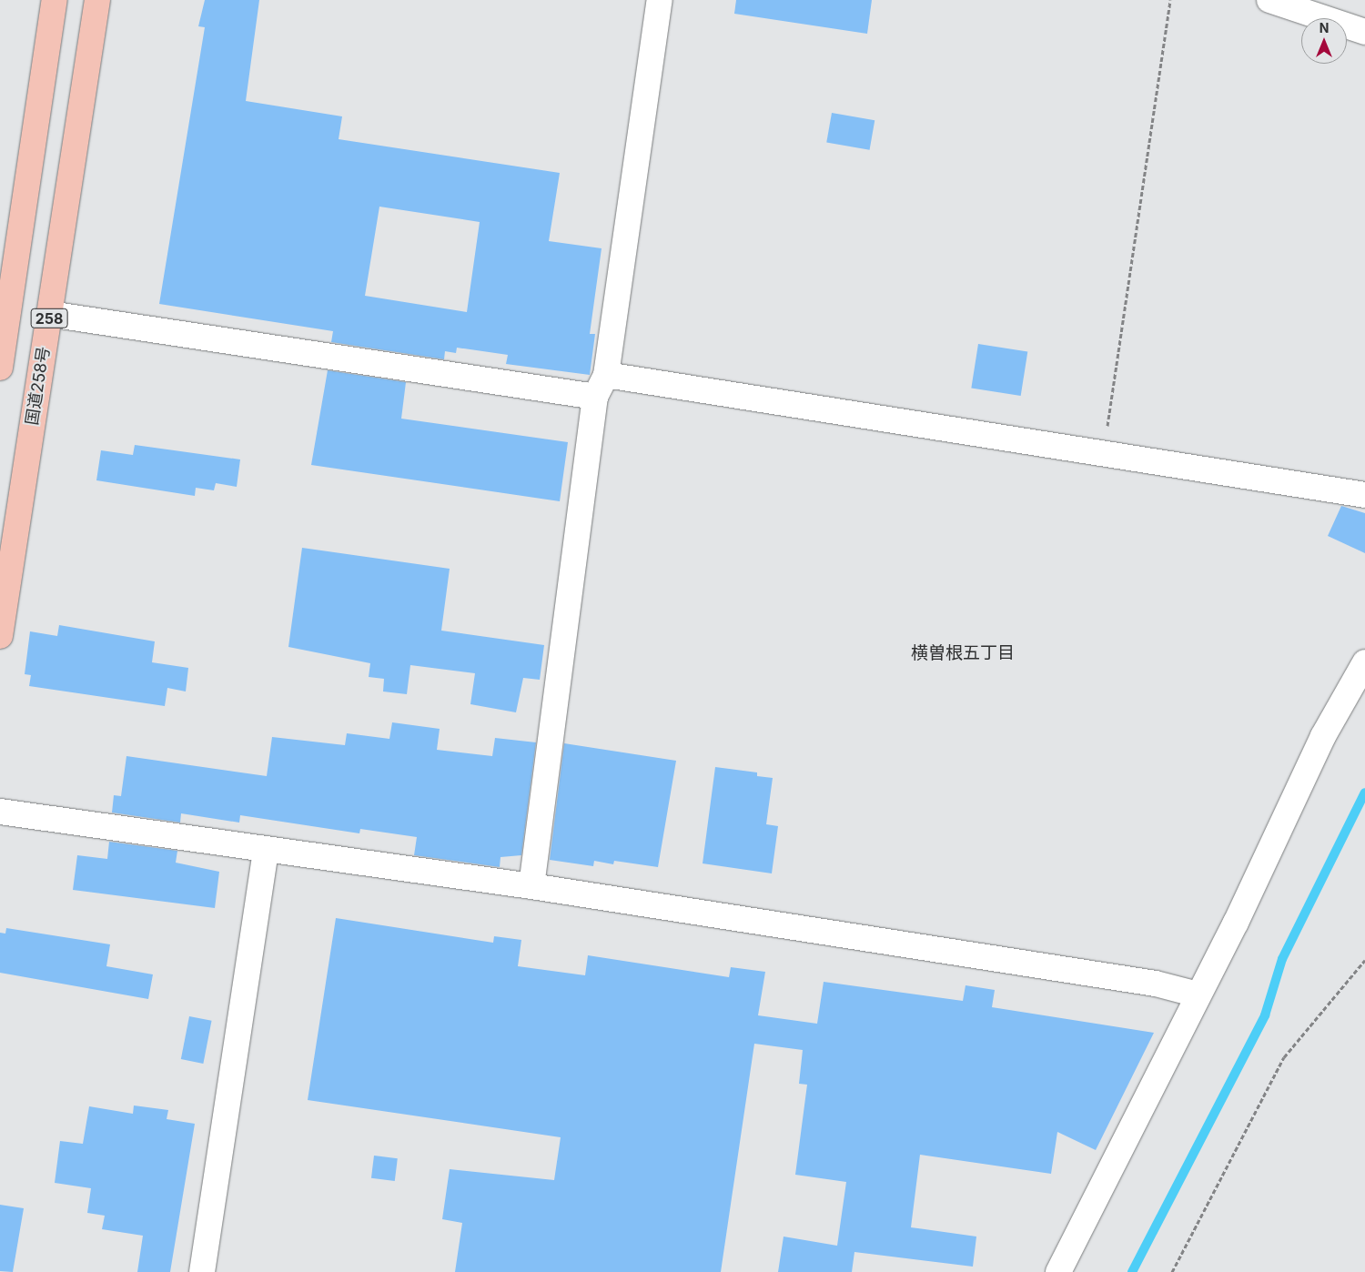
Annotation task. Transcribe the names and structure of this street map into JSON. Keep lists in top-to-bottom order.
{
  "streets": {
    "highway": ["258", "国道258号"]
  },
  "districts": ["横曽根五丁目"],
  "north": "top"
}
